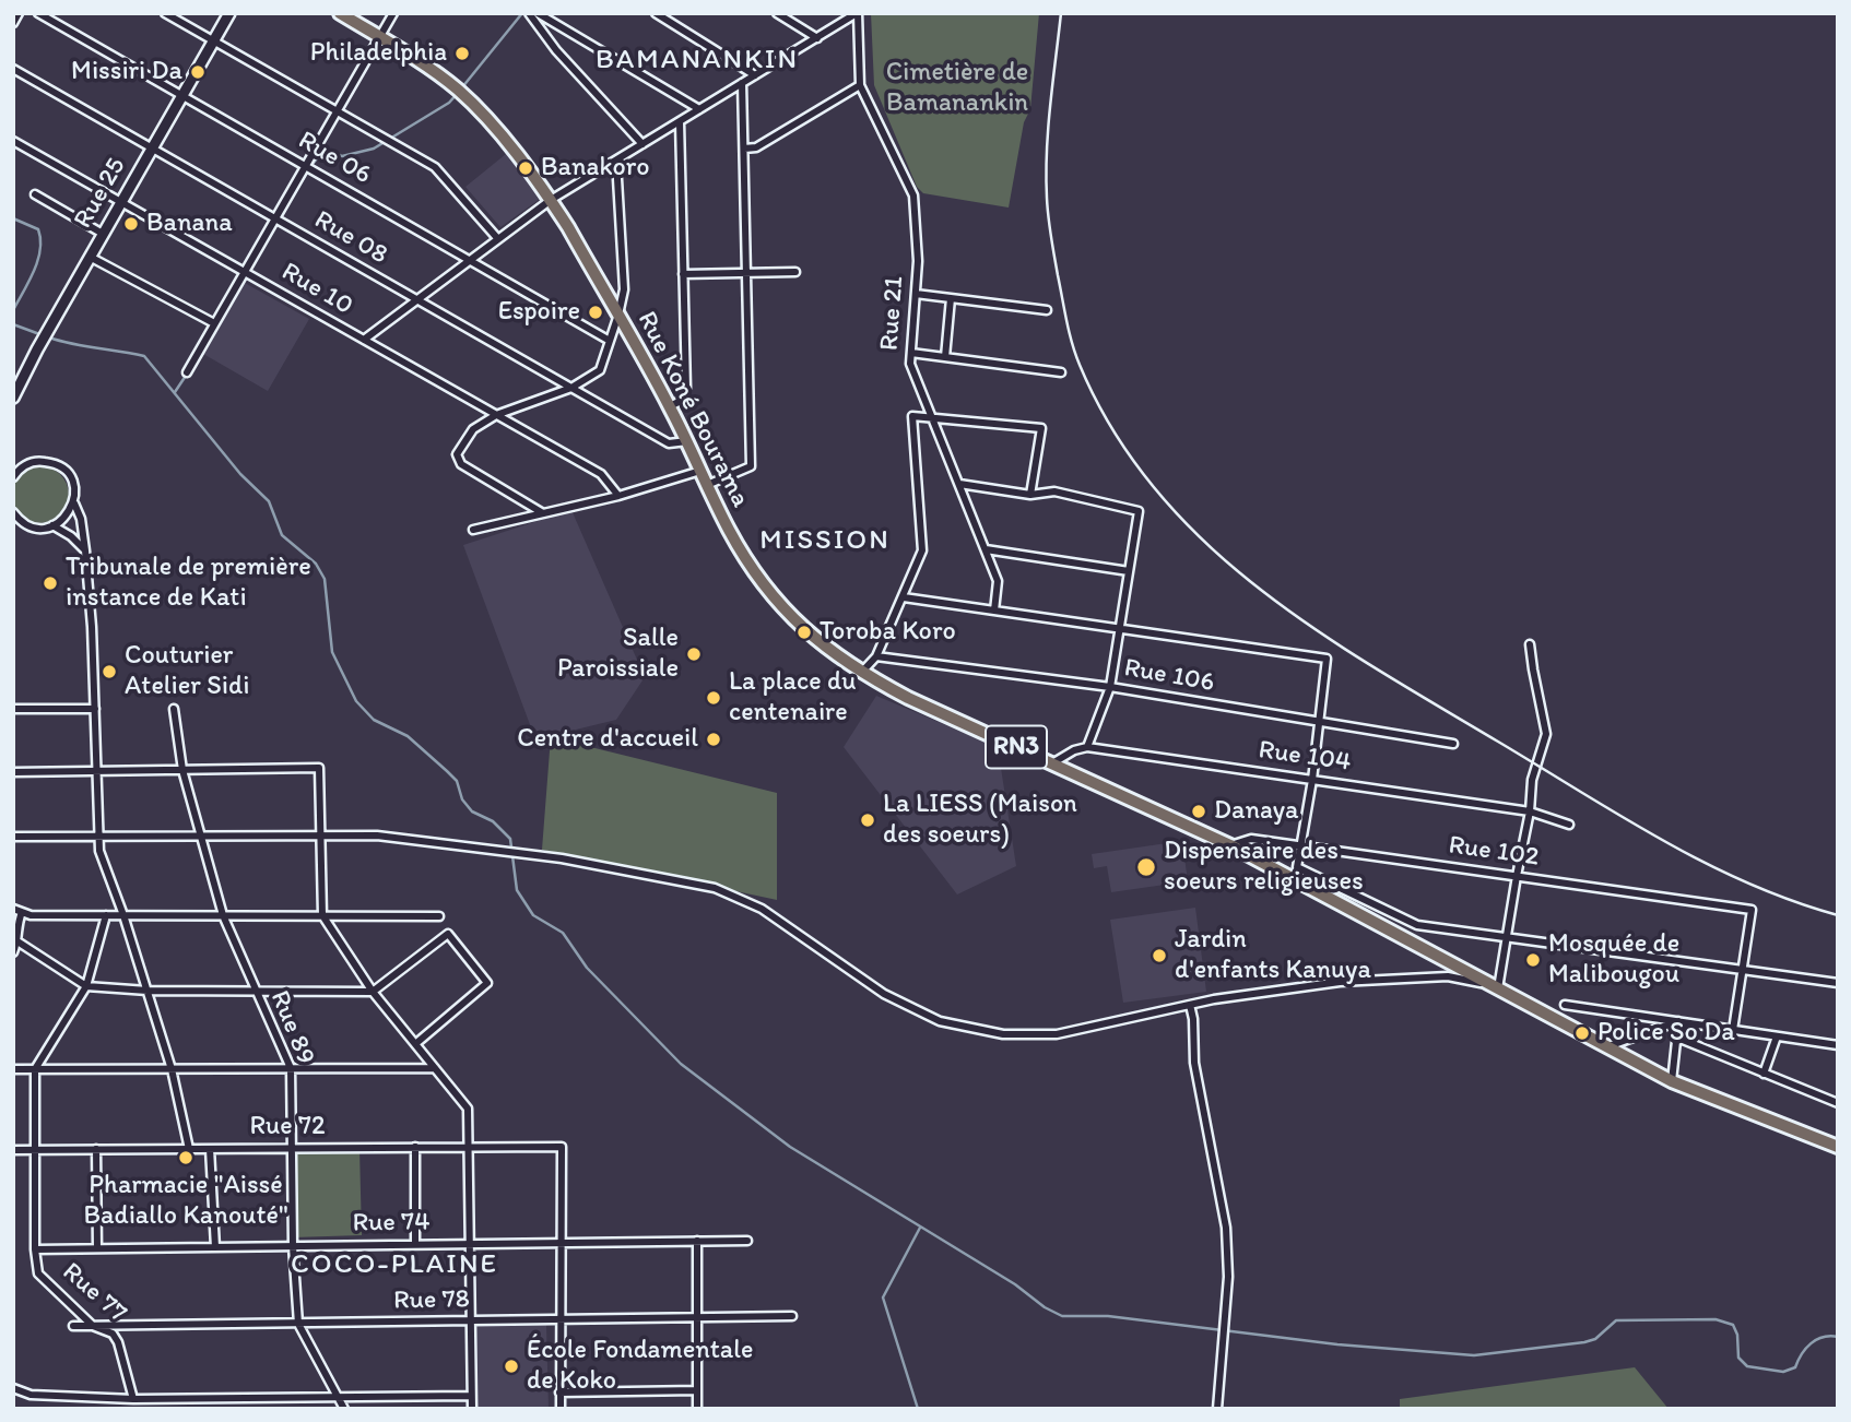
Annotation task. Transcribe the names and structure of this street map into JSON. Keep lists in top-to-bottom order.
{
  "streets": {
    "highway": ["Rue Koné Bourama", "RN3"],
    "street": [
      "Rue 06",
      "Rue 25",
      "Rue 08",
      "Rue 10",
      "Rue 21",
      "Rue 106",
      "Rue 104",
      "Rue 102",
      "Rue 89",
      "Rue 72",
      "Rue 74",
      "Rue 77",
      "Rue 78"
    ]
  },
  "crossings": [
    ["Rue 06", "Rue 25"],
    ["Rue 25", "Rue 08"],
    ["Rue 25", "Rue 10"],
    ["Rue 08", "Rue Koné Bourama"],
    ["Rue Koné Bourama", "Rue 104"],
    ["Rue Koné Bourama", "Rue 102"],
    ["Rue 89", "Rue 72"],
    ["Rue 89", "Rue 74"],
    ["Rue 89", "Rue 78"],
    ["Rue 72", "Rue 74"],
    ["Rue 72", "Rue 77"],
    ["Rue 74", "Rue 77"],
    ["Rue 77", "Rue 78"]
  ],
  "districts": ["BAMANANKIN", "MISSION", "COCO-PLAINE"],
  "parks": ["Cimetière de Bamanankin"],
  "places": [
    "Philadelphia",
    "Missiri Da",
    "Banakoro",
    "Banana",
    "Espoire",
    "Tribunale de première instance de Kati",
    "Toroba Koro",
    "Salle Paroissiale",
    "Couturier Atelier Sidi",
    "La place du centenaire",
    "Centre d'accueil",
    "Danaya",
    "La LIESS (Maison des soeurs)",
    "Dispensaire des soeurs religieuses",
    "Jardin d'enfants Kanuya",
    "Mosquée de Malibougou",
    "Police So Da",
    "Pharmacie \"Aissé Badiallo Kanouté\"",
    "École Fondamentale de Koko"
  ]
}
